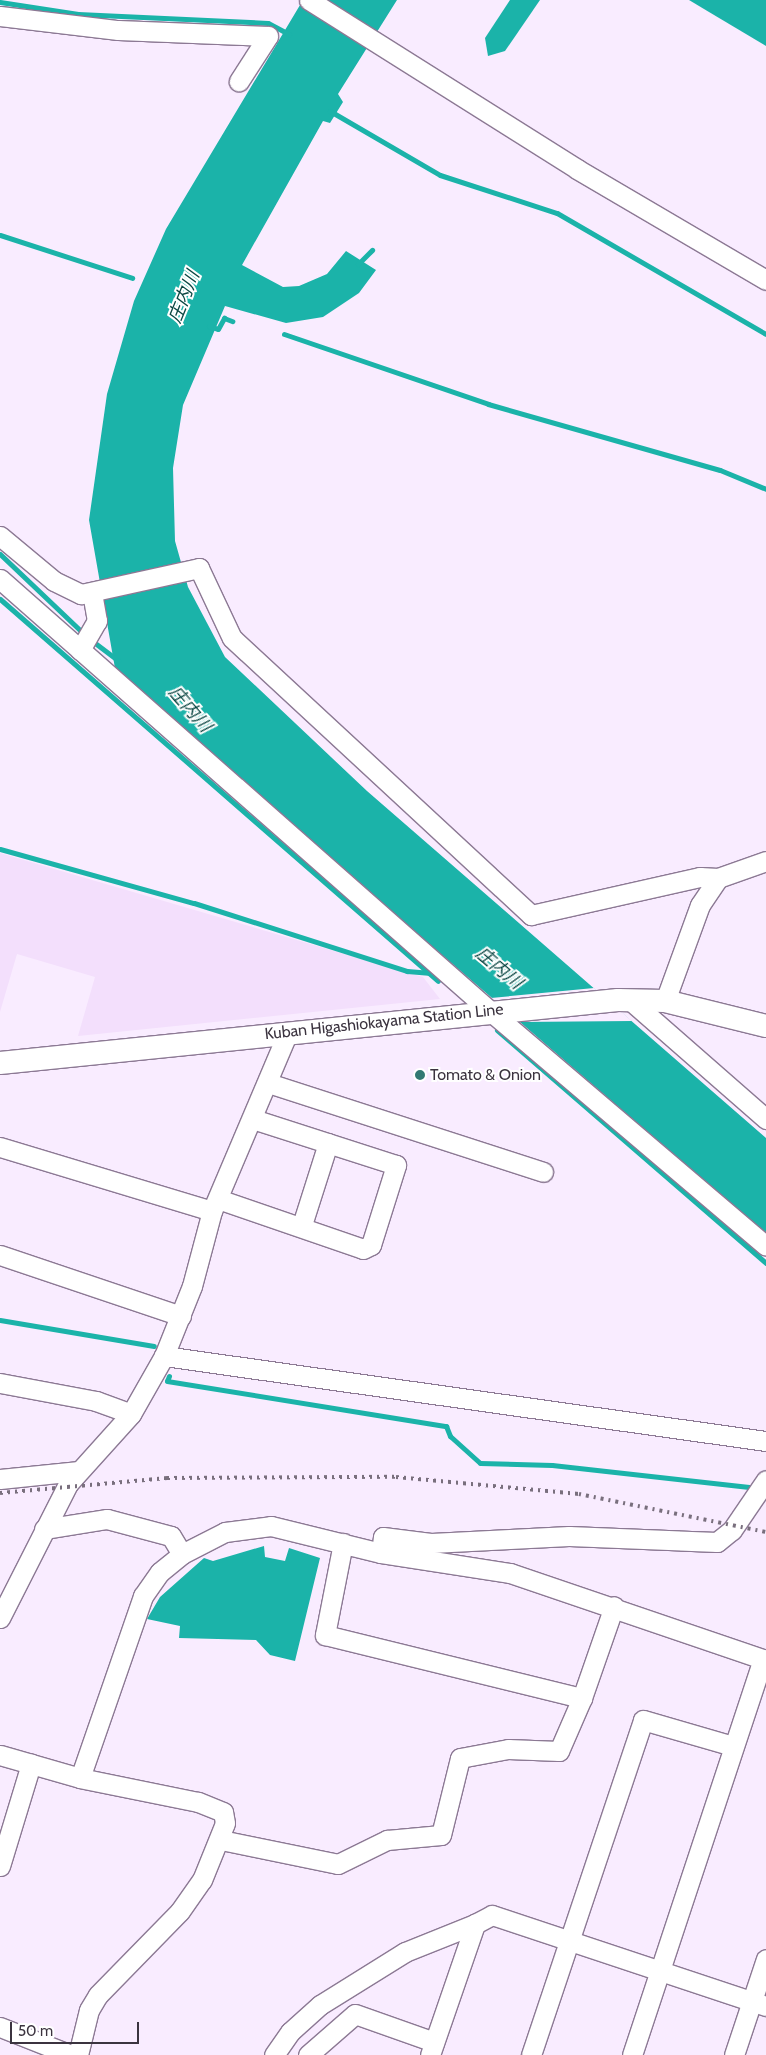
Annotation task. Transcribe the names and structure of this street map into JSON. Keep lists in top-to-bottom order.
{
  "streets": {
    "main road": ["Kuban Higashiokayama Station Line"]
  },
  "water": ["庄内川"],
  "places": ["Tomato & Onion"],
  "scale_bar": "50 m"
}
